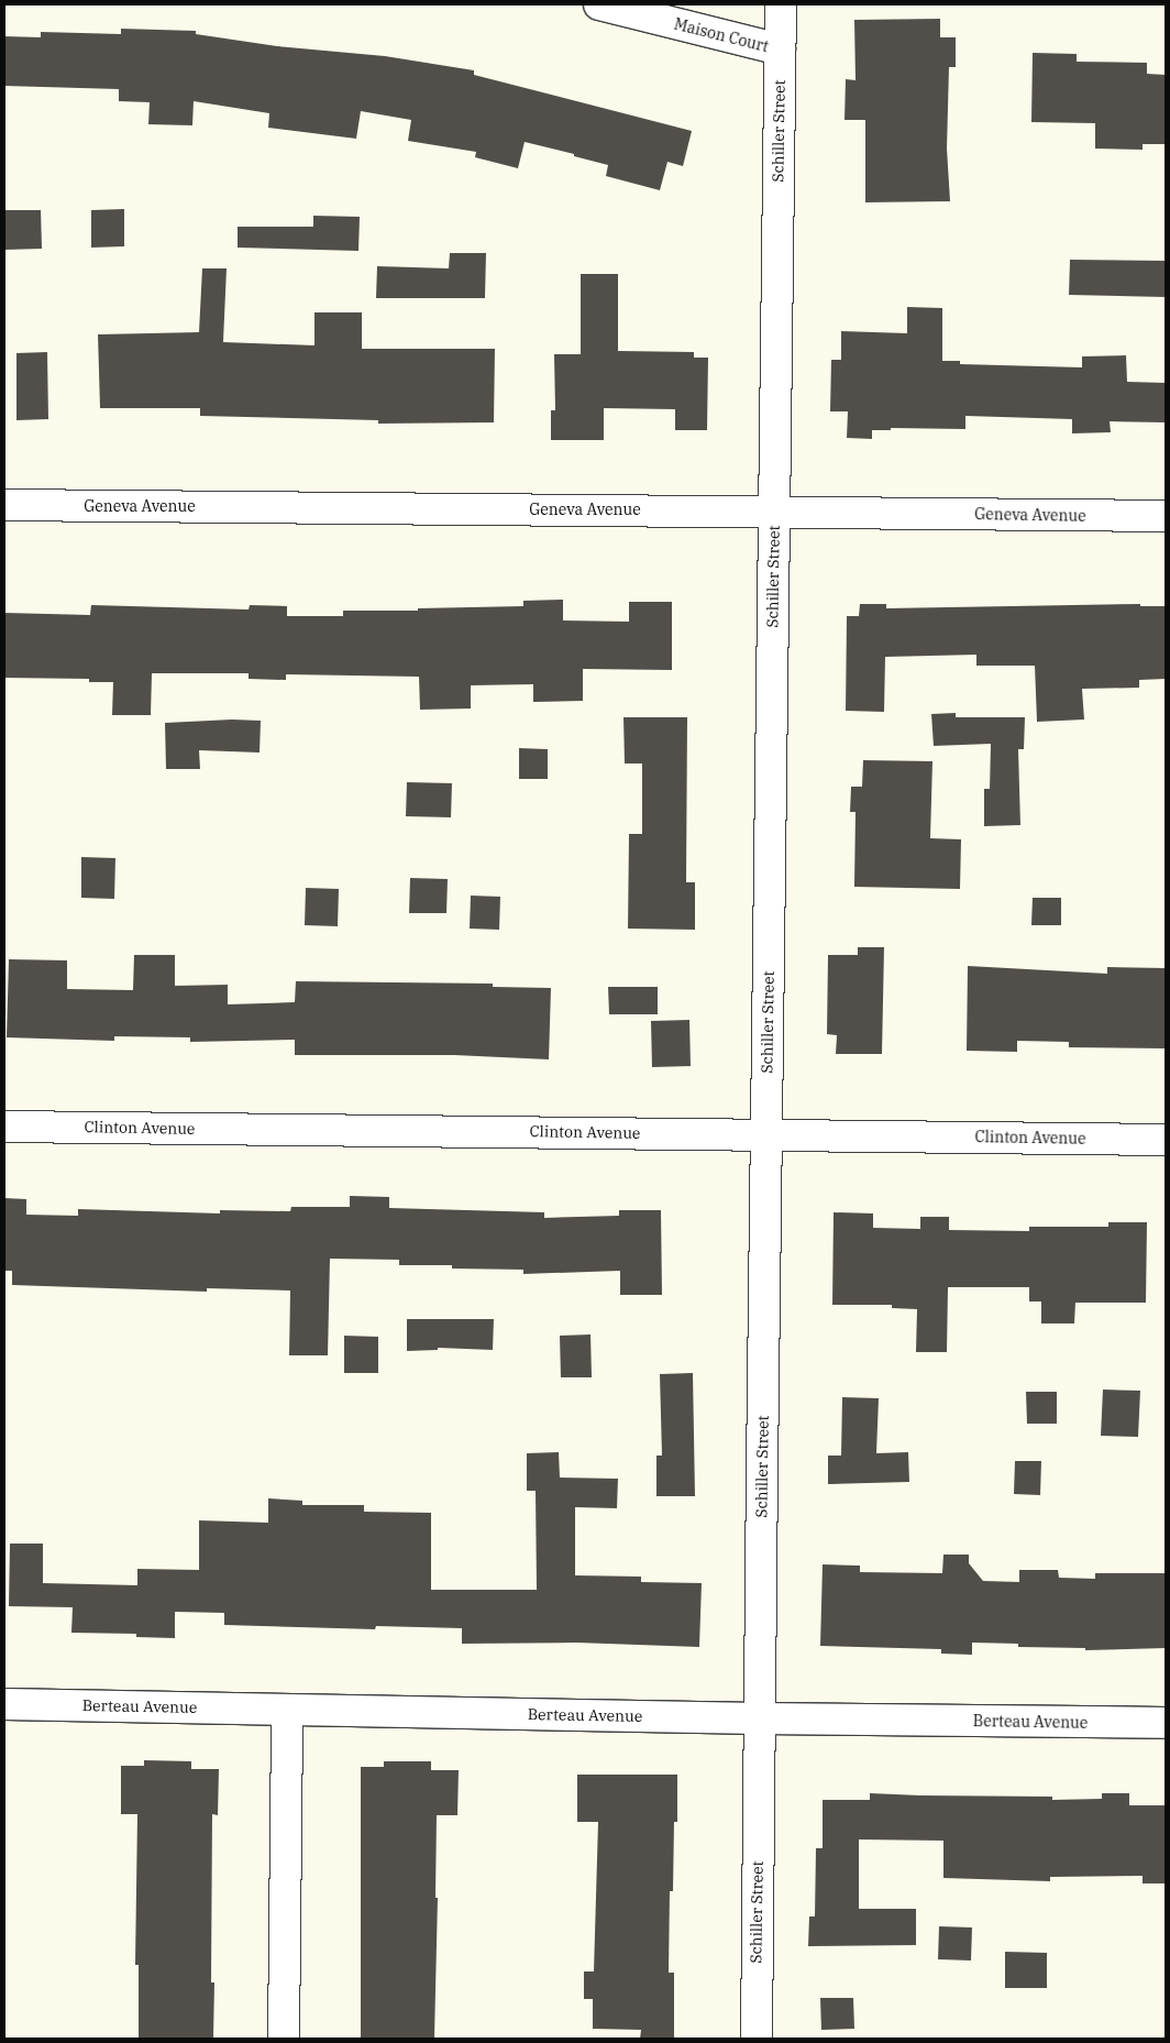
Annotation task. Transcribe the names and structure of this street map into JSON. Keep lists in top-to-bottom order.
{
  "streets": {
    "street": [
      "Maison Court",
      "Schiller Street",
      "Geneva Avenue",
      "Clinton Avenue",
      "Berteau Avenue"
    ]
  },
  "crossings": [
    ["Maison Court", "Schiller Street"],
    ["Schiller Street", "Geneva Avenue"],
    ["Schiller Street", "Clinton Avenue"],
    ["Schiller Street", "Berteau Avenue"]
  ]
}
